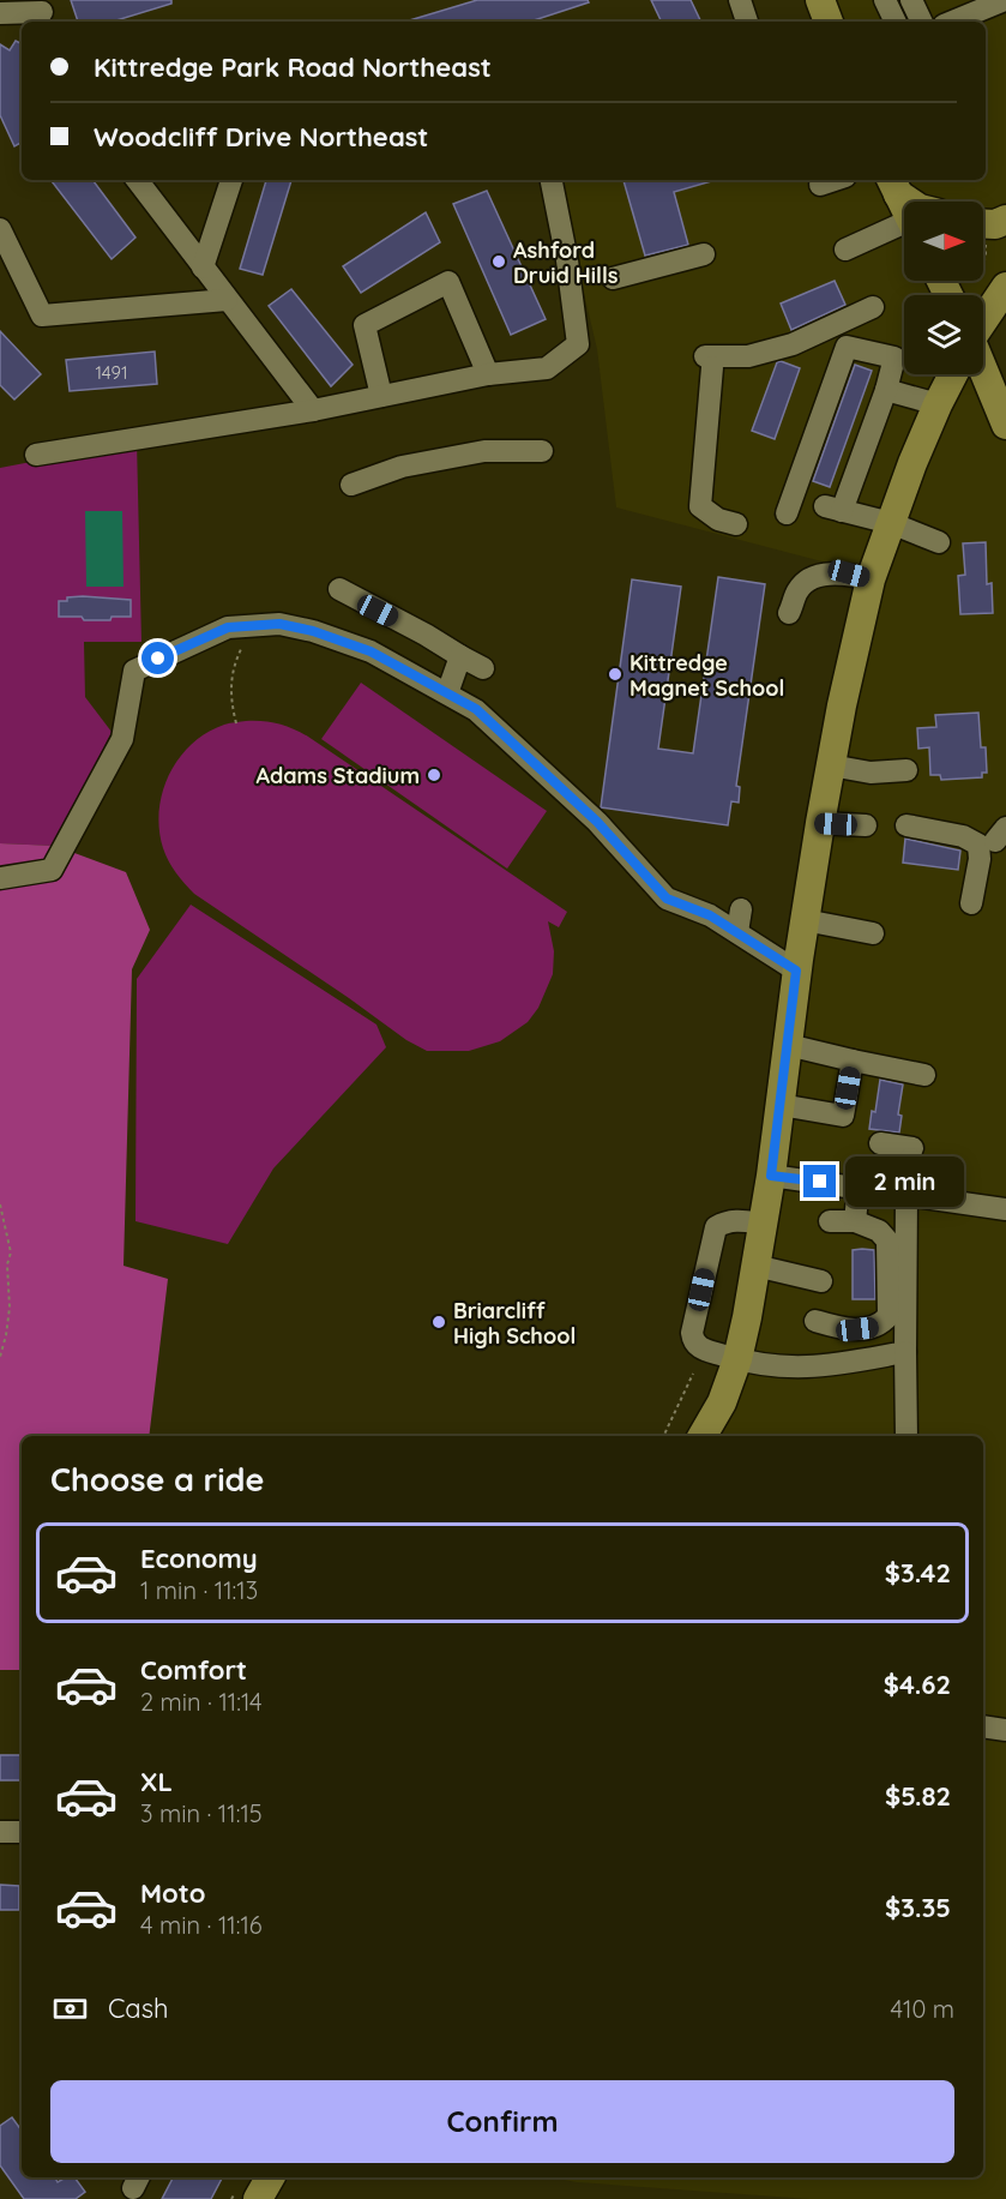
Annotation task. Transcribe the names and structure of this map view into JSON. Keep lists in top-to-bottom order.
{
  "places": [
    "Ashford Druid Hills",
    "Kittredge Magnet School",
    "Adams Stadium",
    "Briarcliff High School"
  ],
  "house_numbers": ["1491"],
  "north": "right",
  "page": {
    "banner": ["Kittredge Park Road Northeast", "Woodcliff Drive Northeast"],
    "bubble": "2 min",
    "heading": "Choose a ride",
    "list": [
      {
        "name": "Economy",
        "note": "1 min · 11:13",
        "value": "$3.42"
      },
      {
        "name": "Comfort",
        "note": "2 min · 11:14",
        "value": "$4.62"
      },
      {
        "name": "XL",
        "note": "3 min · 11:15",
        "value": "$5.82"
      },
      {
        "name": "Moto",
        "note": "4 min · 11:16",
        "value": "$3.35"
      }
    ],
    "pay": ["Cash", "410 m"],
    "buttons": "Confirm"
  }
}
